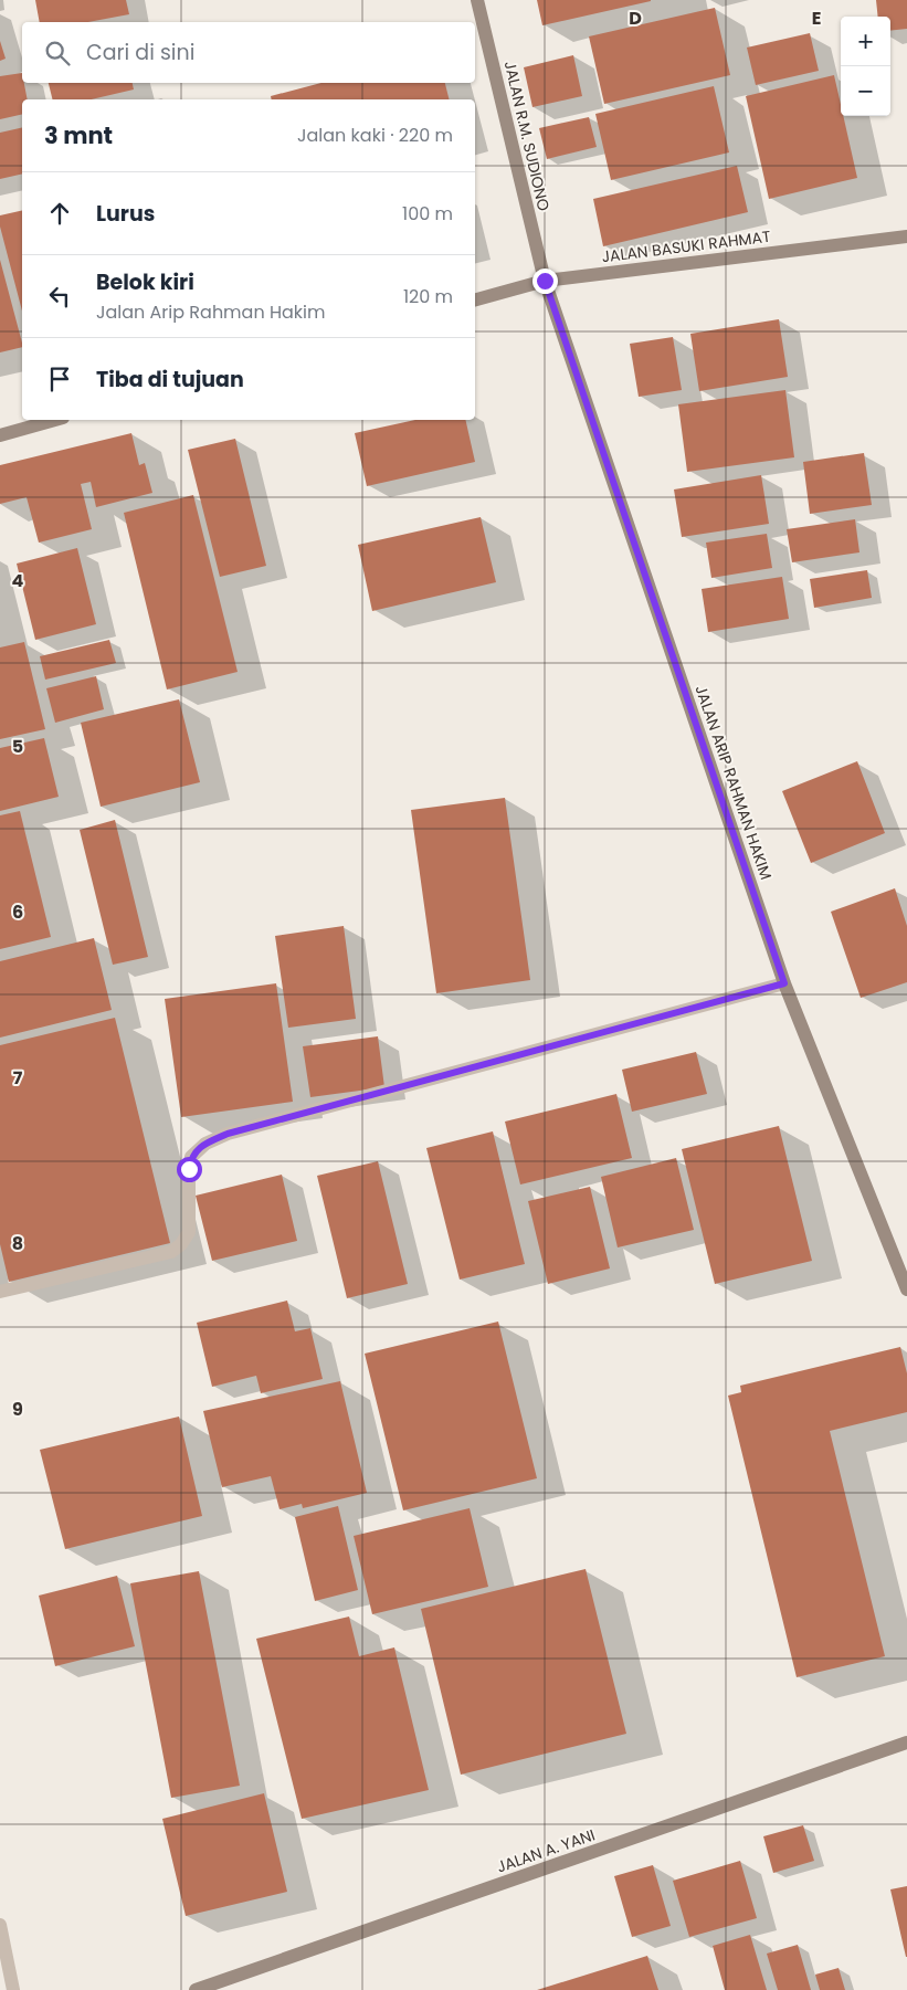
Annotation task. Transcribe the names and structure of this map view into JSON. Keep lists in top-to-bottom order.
{
  "streets": {
    "street": [
      "JALAN R.M. SUDIONO",
      "JALAN BASUKI RAHMAT",
      "JALAN ARIP RAHMAN HAKIM",
      "JALAN A. YANI"
    ]
  },
  "crossings": [
    ["JALAN R.M. SUDIONO", "JALAN BASUKI RAHMAT"],
    ["JALAN R.M. SUDIONO", "JALAN ARIP RAHMAN HAKIM"],
    ["JALAN BASUKI RAHMAT", "JALAN ARIP RAHMAN HAKIM"]
  ],
  "page": {
    "map_buttons": ["+", "−"],
    "search": "Cari di sini",
    "heading": ["3 mnt", "Jalan kaki · 220 m"],
    "list": [
      ["Lurus", "100 m"],
      ["Belok kiri", "Jalan Arip Rahman Hakim", "120 m"],
      "Tiba di tujuan"
    ]
  },
  "grid": {
    "columns": ["D", "E"],
    "rows": [
      "4",
      "5",
      "6",
      "7",
      "8",
      "9"
    ]
  }
}
